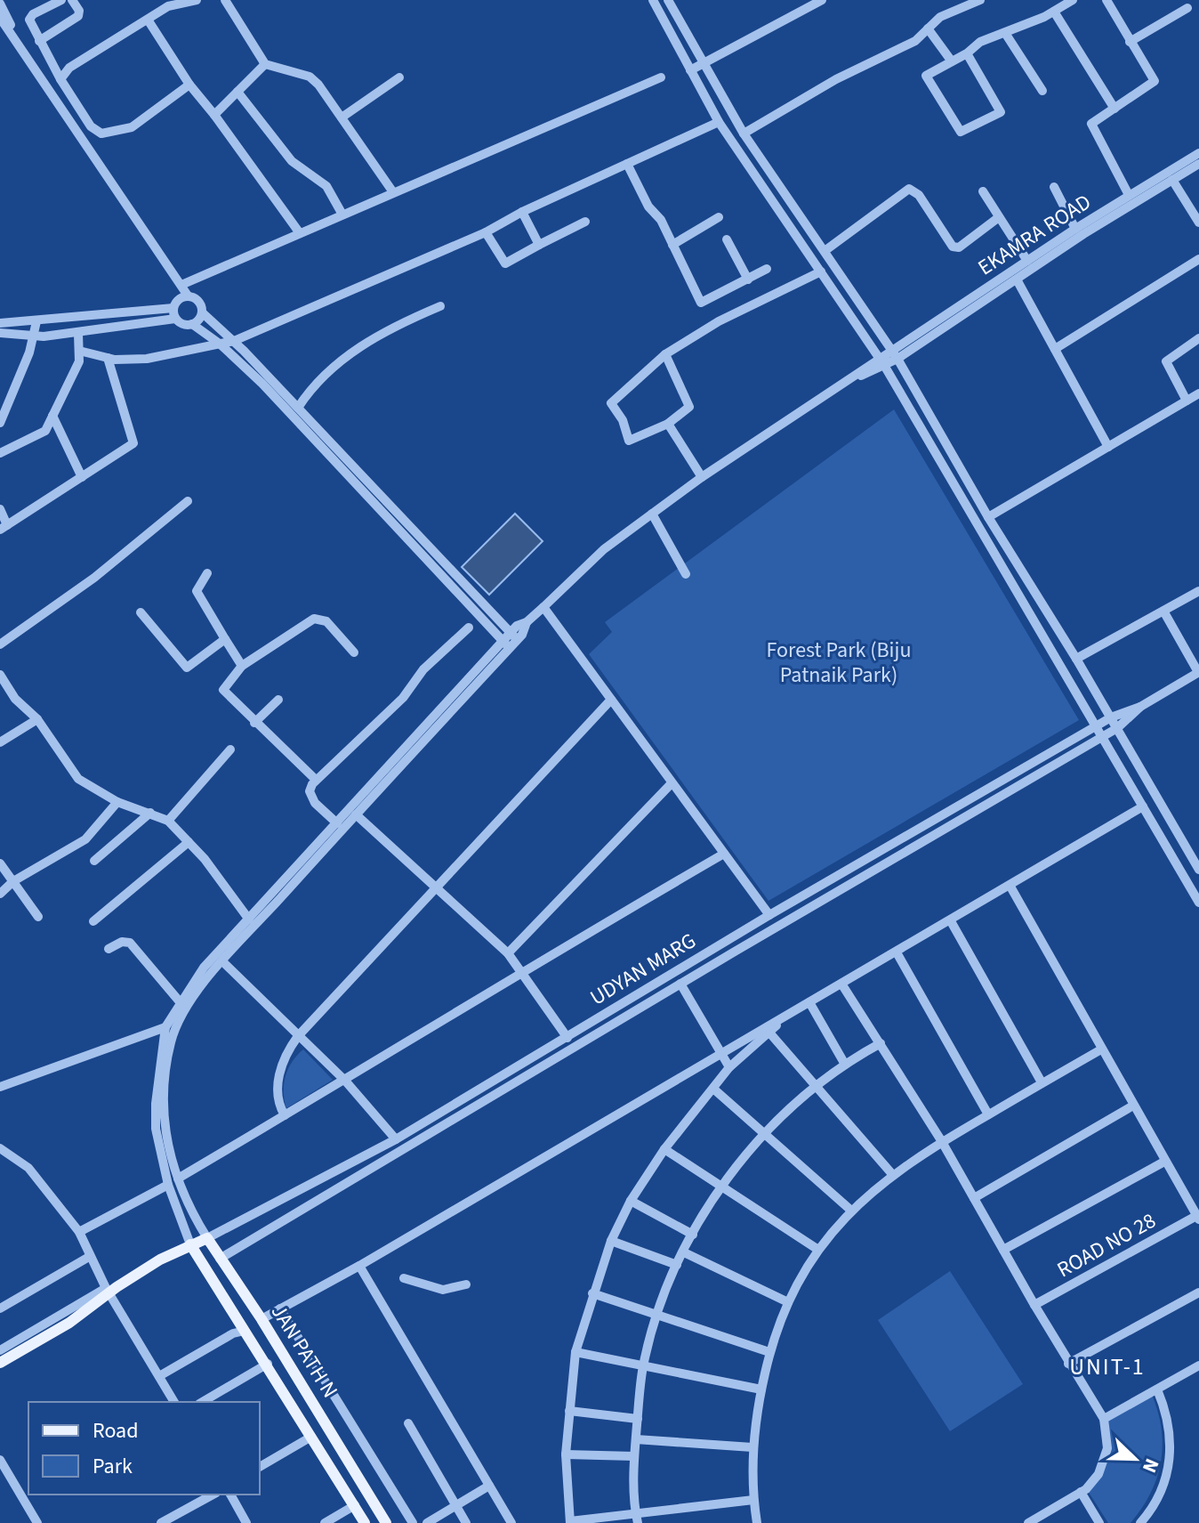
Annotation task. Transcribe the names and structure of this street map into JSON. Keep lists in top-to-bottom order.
{
  "streets": {
    "main road": ["UDYAN MARG", "JAN PATH N"],
    "street": ["EKAMRA ROAD", "ROAD NO 28"]
  },
  "crossings": [
    ["UDYAN MARG", "JAN PATH N"]
  ],
  "districts": ["UNIT-1"],
  "parks": ["Forest Park (Biju Patnaik Park)"],
  "legend": ["Road", "Park"],
  "north": "bottom right"
}
